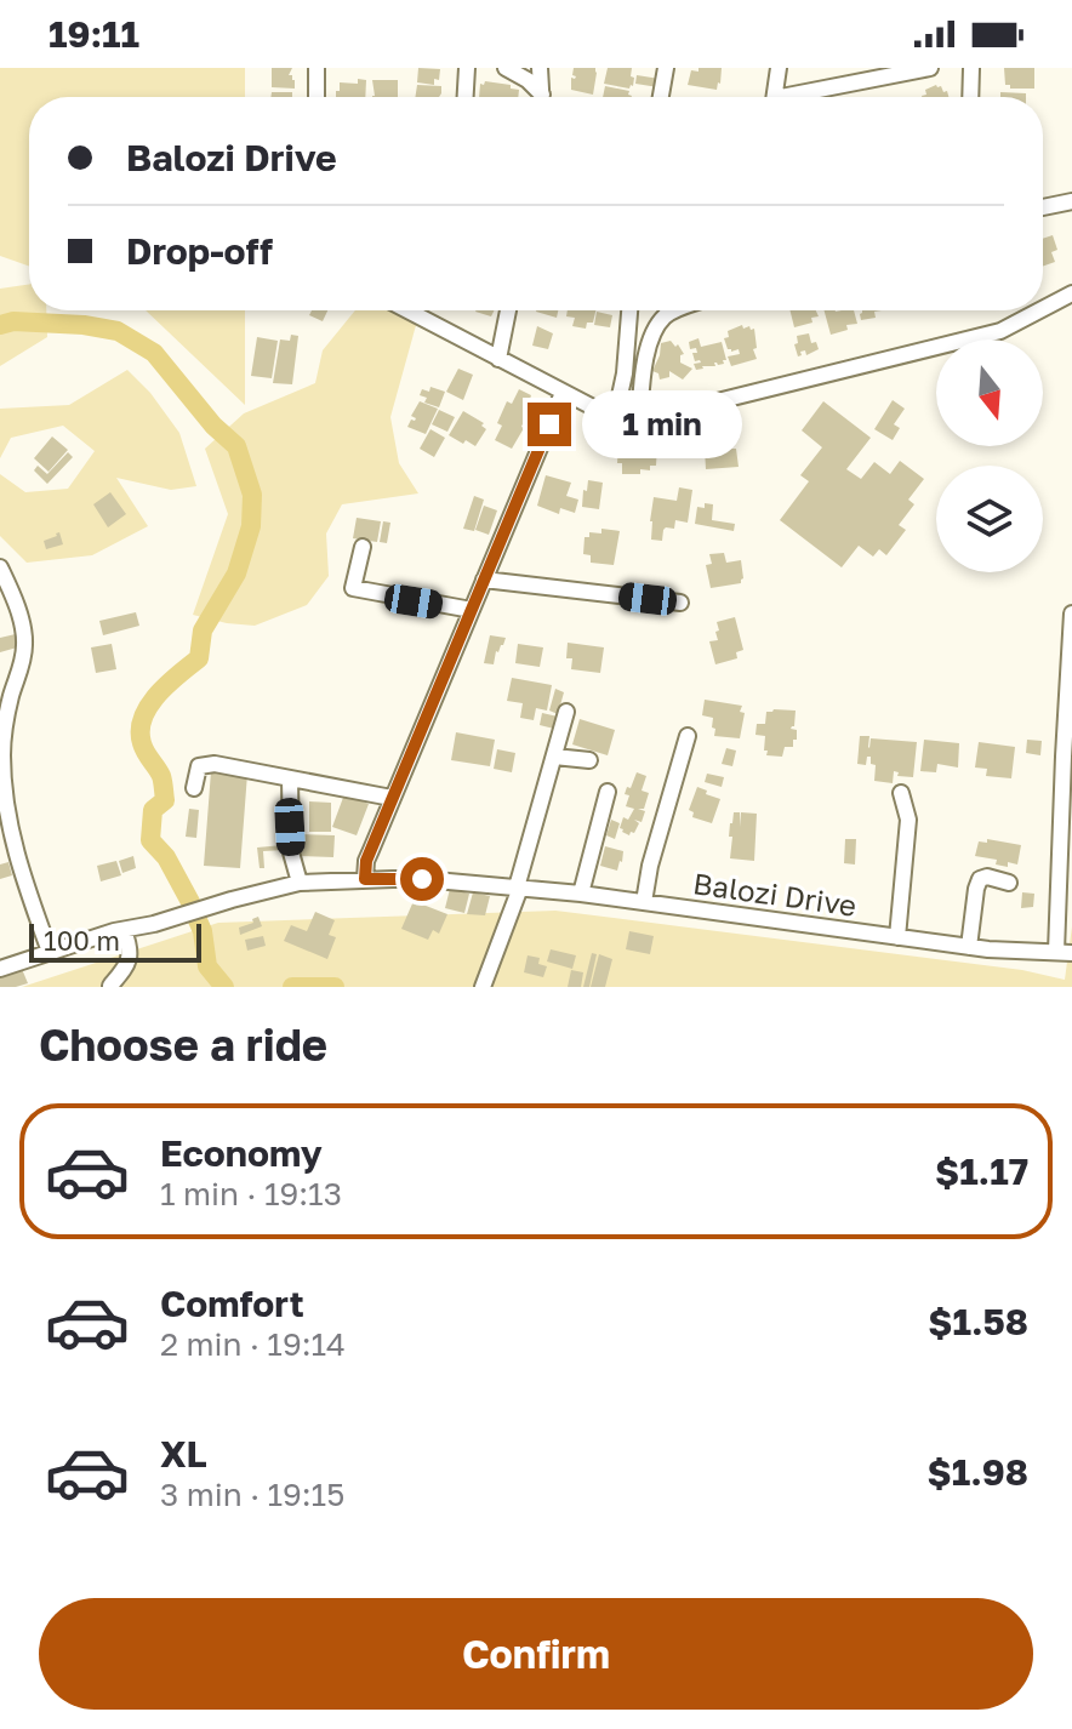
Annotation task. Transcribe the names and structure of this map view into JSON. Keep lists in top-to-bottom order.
{
  "streets": {
    "street": ["Balozi Drive"]
  },
  "scale_bar": "100 m",
  "north": "bottom",
  "page": {
    "status": "19:11",
    "banner": ["Balozi Drive", "Drop-off"],
    "bubble": "1 min",
    "scale": "100 m",
    "heading": "Choose a ride",
    "list": [
      {
        "name": "Economy",
        "note": "1 min · 19:13",
        "value": "$1.17"
      },
      {
        "name": "Comfort",
        "note": "2 min · 19:14",
        "value": "$1.58"
      },
      {
        "name": "XL",
        "note": "3 min · 19:15",
        "value": "$1.98"
      }
    ],
    "buttons": "Confirm"
  }
}
